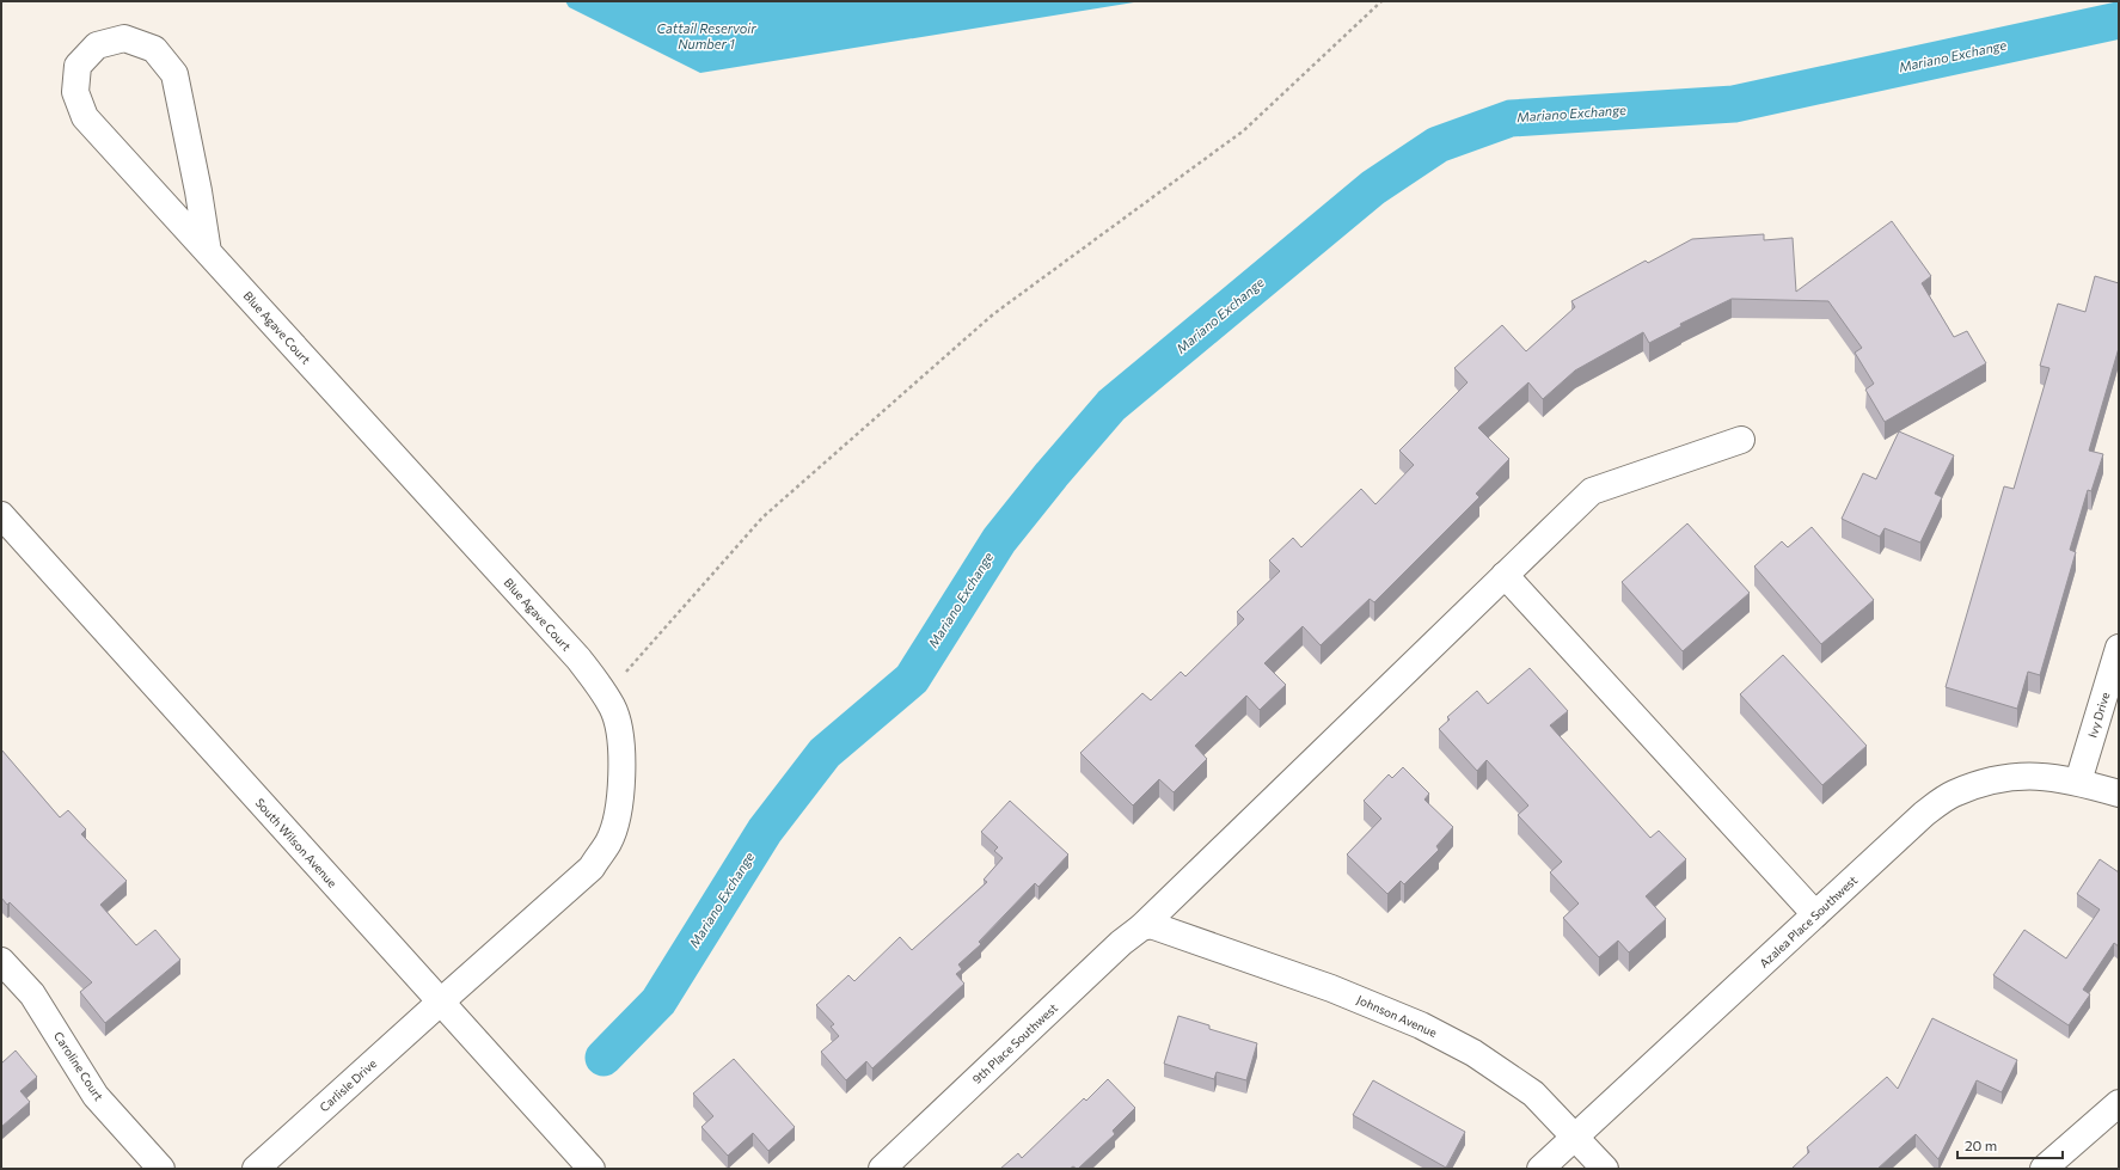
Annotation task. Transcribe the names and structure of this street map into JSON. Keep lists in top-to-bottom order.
{
  "streets": {
    "street": [
      "Blue Agave Court",
      "Ivy Drive",
      "South Wilson Avenue",
      "Azalea Place Southwest",
      "Johnson Avenue",
      "9th Place Southwest",
      "Caroline Court",
      "Carlisle Drive"
    ]
  },
  "crossings": [
    ["Blue Agave Court", "South Wilson Avenue"],
    ["Blue Agave Court", "Carlisle Drive"],
    ["Ivy Drive", "Azalea Place Southwest"],
    ["South Wilson Avenue", "Carlisle Drive"],
    ["Azalea Place Southwest", "Johnson Avenue"],
    ["Johnson Avenue", "9th Place Southwest"]
  ],
  "water": ["Cattail Reservoir Number 1", "Mariano Exchange"],
  "scale_bar": "20 m"
}
